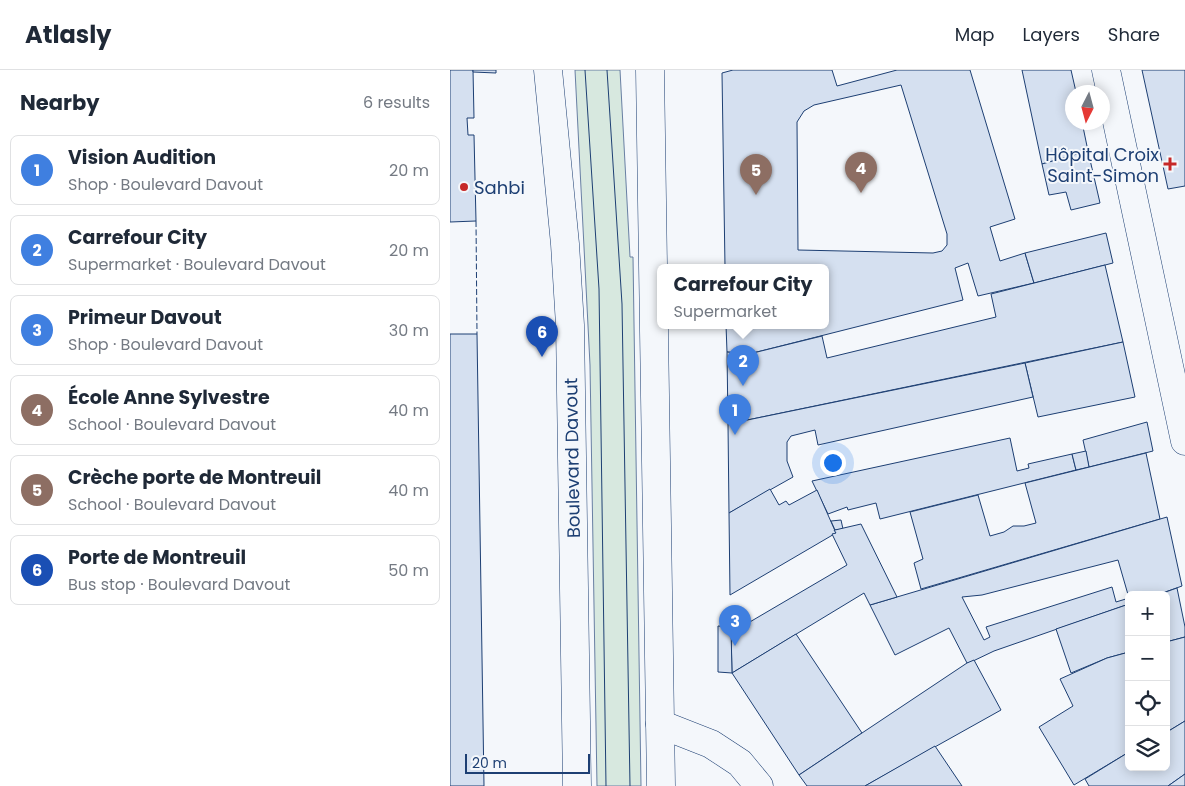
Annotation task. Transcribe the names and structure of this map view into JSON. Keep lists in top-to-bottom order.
{
  "streets": {
    "main road": ["Boulevard Davout"]
  },
  "places": {
    "health": ["Hôpital Croix Saint-Simon"],
    "other": ["Sahbi"]
  },
  "scale_bar": "20 m",
  "north": "bottom",
  "page": {
    "header": "Atlasly",
    "nav": ["Map", "Layers", "Share"],
    "heading": ["Nearby", "6 results"],
    "list": [
      {
        "mark": "1",
        "name": "Vision Audition",
        "note": "Shop · Boulevard Davout",
        "value": "20 m"
      },
      {
        "mark": "2",
        "name": "Carrefour City",
        "note": "Supermarket · Boulevard Davout",
        "value": "20 m"
      },
      {
        "mark": "3",
        "name": "Primeur Davout",
        "note": "Shop · Boulevard Davout",
        "value": "30 m"
      },
      {
        "mark": "4",
        "name": "École Anne Sylvestre",
        "note": "School · Boulevard Davout",
        "value": "40 m"
      },
      {
        "mark": "5",
        "name": "Crèche porte de Montreuil",
        "note": "School · Boulevard Davout",
        "value": "40 m"
      },
      {
        "mark": "6",
        "name": "Porte de Montreuil",
        "note": "Bus stop · Boulevard Davout",
        "value": "50 m"
      }
    ],
    "pins": [
      "4",
      "5",
      "6",
      "2",
      "1",
      "3"
    ],
    "popup": ["Carrefour City", "Supermarket"],
    "map_buttons": ["+", "−"],
    "scale": "20 m"
  }
}
